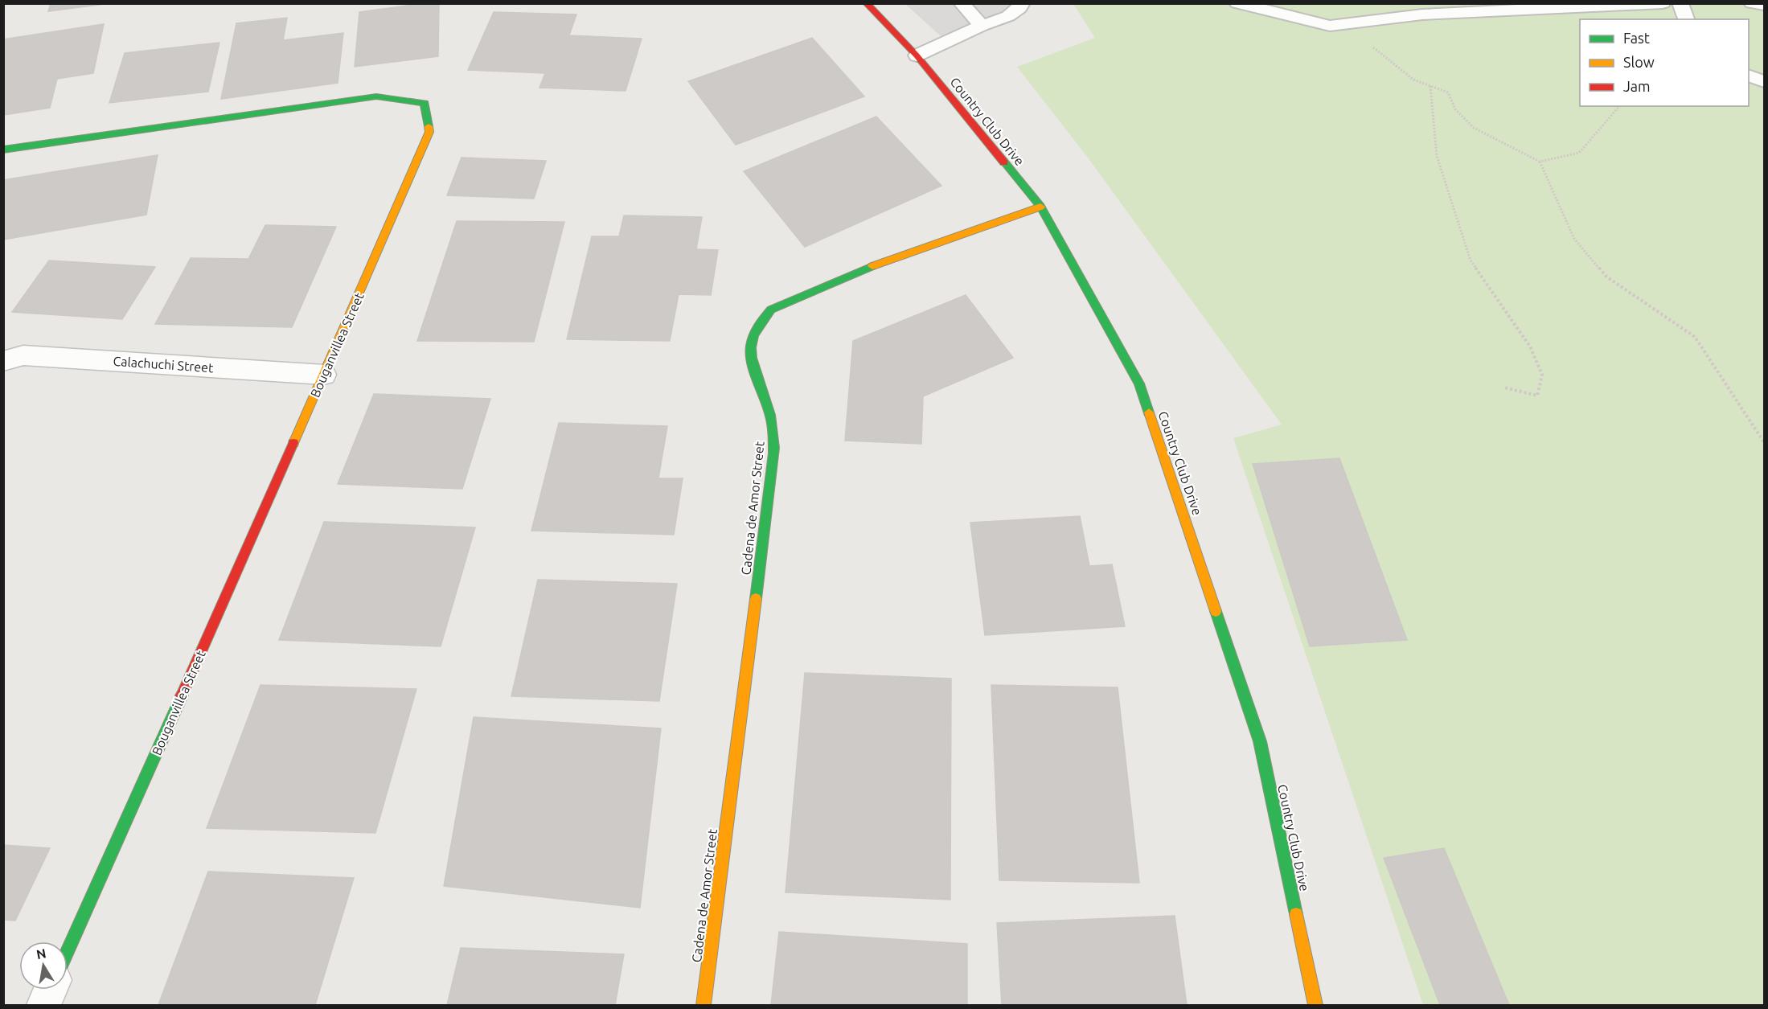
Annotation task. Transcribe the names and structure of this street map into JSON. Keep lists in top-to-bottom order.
{
  "streets": {
    "street": [
      "Country Club Drive",
      "Bouganvillea Street",
      "Calachuchi Street",
      "Cadena de Amor Street"
    ]
  },
  "crossings": [
    ["Country Club Drive", "Cadena de Amor Street"],
    ["Bouganvillea Street", "Calachuchi Street"]
  ],
  "legend": ["Fast", "Slow", "Jam"],
  "north": "top"
}
